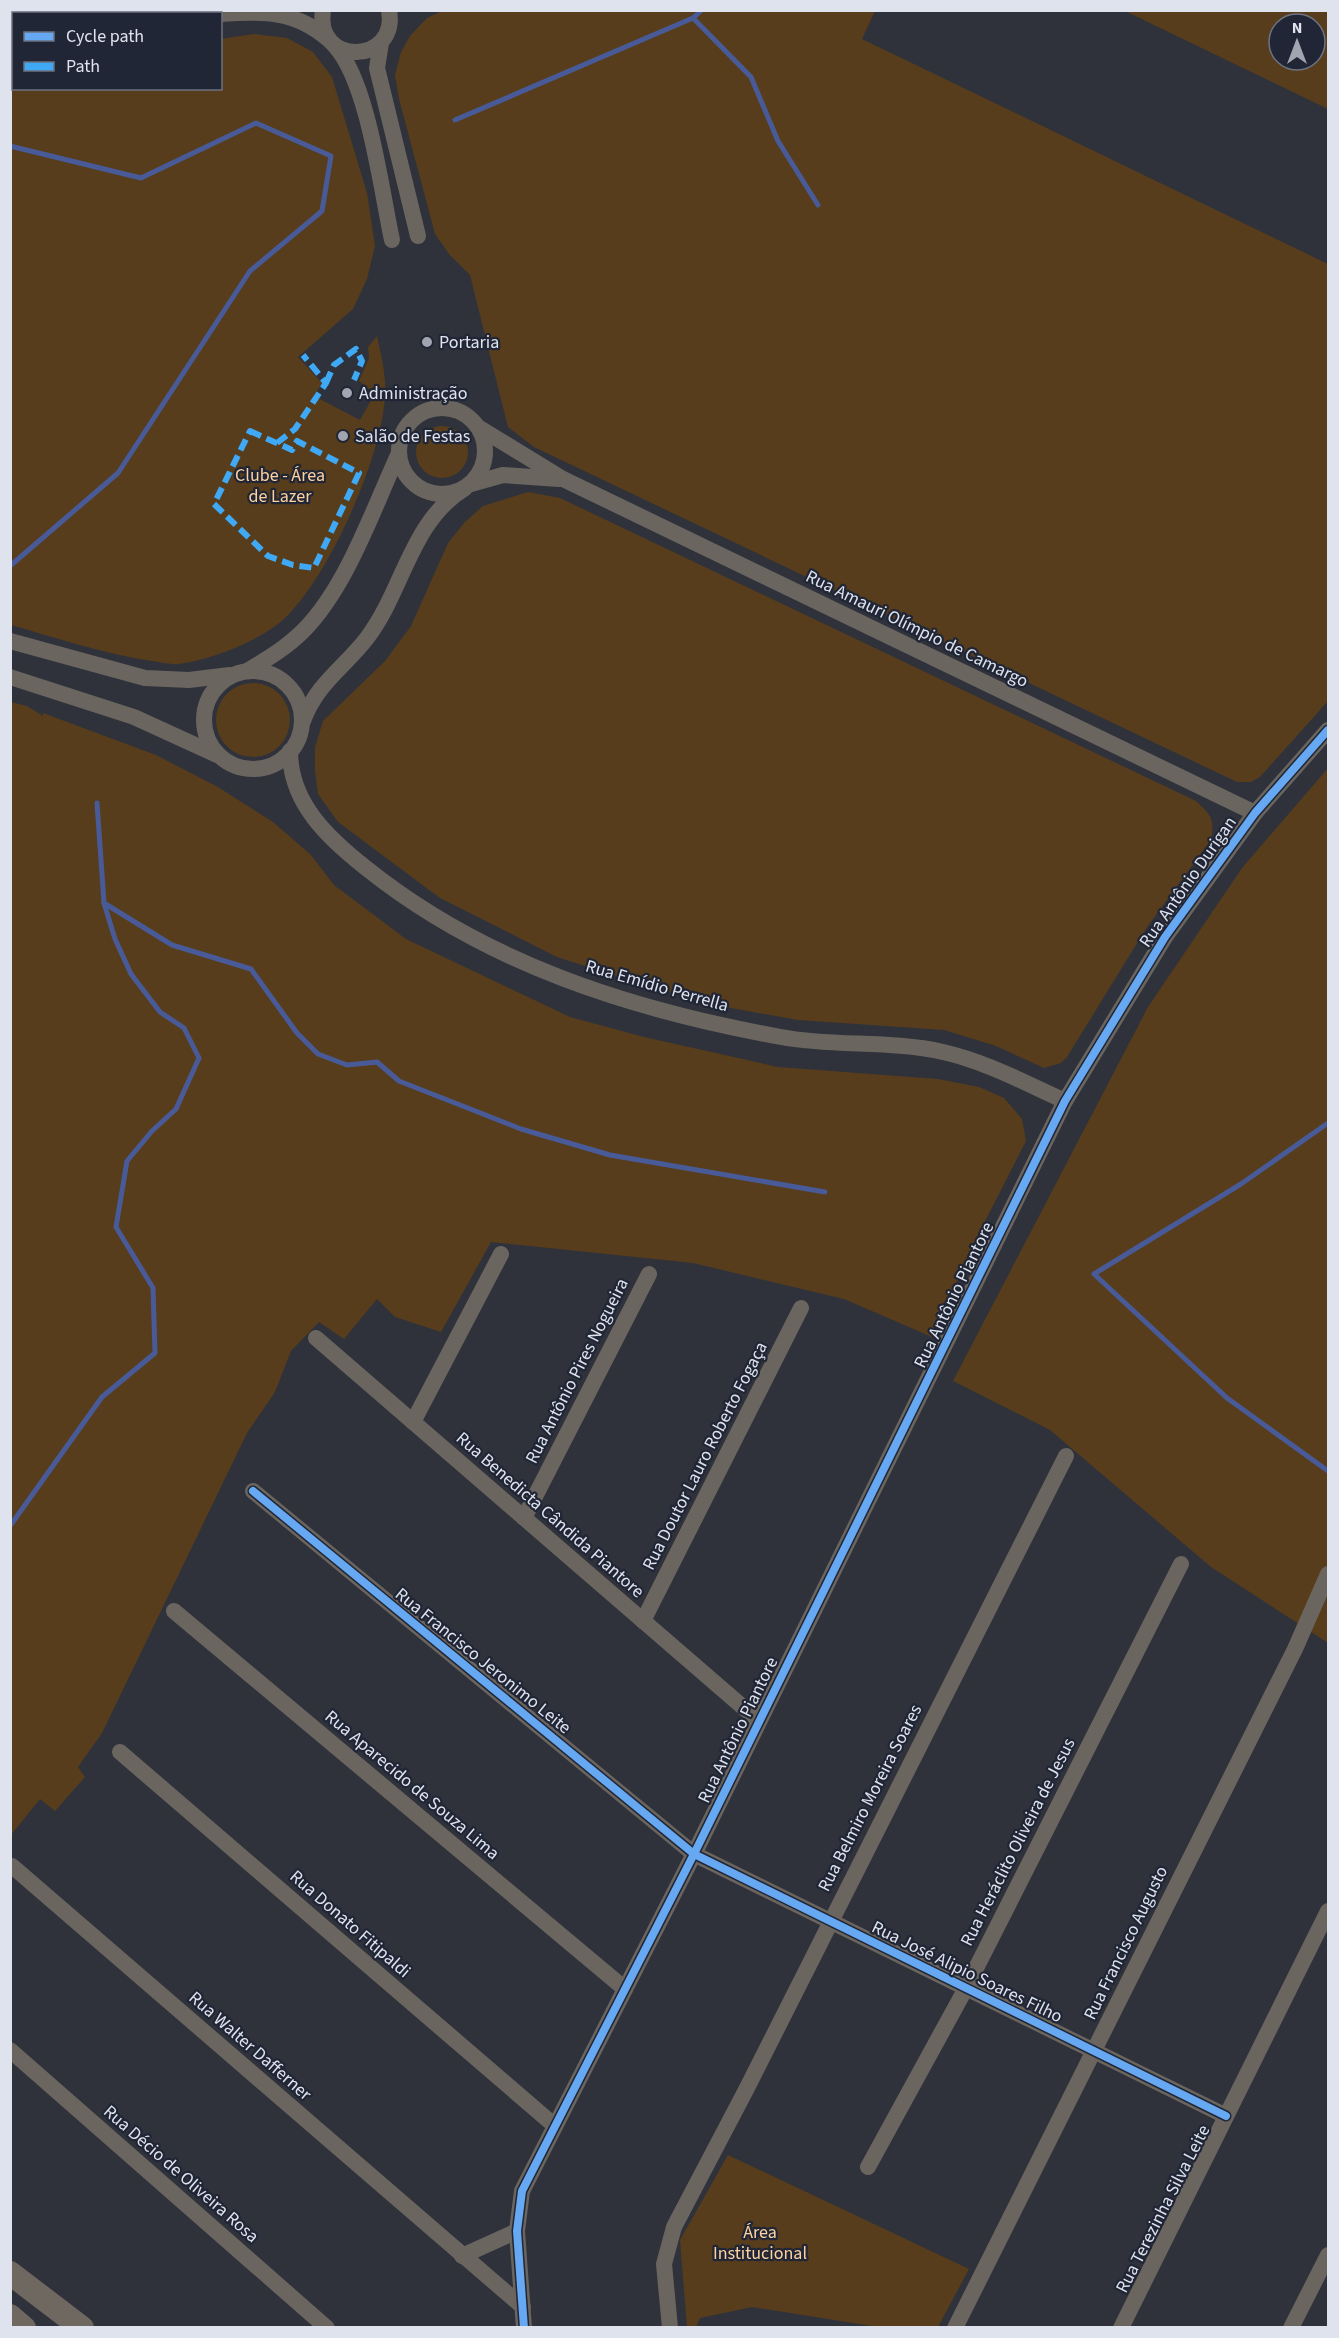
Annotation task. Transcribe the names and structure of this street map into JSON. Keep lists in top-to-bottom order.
{
  "streets": {
    "street": [
      "Rua Amauri Olímpio de Camargo",
      "Rua Antônio Durigan",
      "Rua Emídio Perrella",
      "Rua Antônio Piantore",
      "Rua Antônio Pires Nogueira",
      "Rua Doutor Lauro Roberto Fogaça",
      "Rua Benedicta Cândida Piantore",
      "Rua Francisco Jeronimo Leite",
      "Rua Aparecido de Souza Lima",
      "Rua Belmiro Moreira Soares",
      "Rua Heráclito Oliveira de Jesus",
      "Rua Donato Fitipaldi",
      "Rua Francisco Augusto",
      "Rua José Alipio Soares Filho",
      "Rua Walter Dafferner",
      "Rua Décio de Oliveira Rosa",
      "Rua Terezinha Silva Leite"
    ]
  },
  "crossings": [
    ["Rua Amauri Olímpio de Camargo", "Rua Antônio Durigan"],
    ["Rua Antônio Durigan", "Rua Emídio Perrella"],
    ["Rua Antônio Durigan", "Rua Antônio Piantore"],
    ["Rua Antônio Piantore", "Rua Benedicta Cândida Piantore"],
    ["Rua Antônio Piantore", "Rua Francisco Jeronimo Leite"],
    ["Rua Antônio Piantore", "Rua Aparecido de Souza Lima"],
    ["Rua Antônio Piantore", "Rua Donato Fitipaldi"],
    ["Rua Antônio Piantore", "Rua José Alipio Soares Filho"],
    ["Rua Antônio Piantore", "Rua Walter Dafferner"],
    ["Rua Antônio Pires Nogueira", "Rua Benedicta Cândida Piantore"],
    ["Rua Doutor Lauro Roberto Fogaça", "Rua Benedicta Cândida Piantore"],
    ["Rua Francisco Jeronimo Leite", "Rua José Alipio Soares Filho"],
    ["Rua Belmiro Moreira Soares", "Rua José Alipio Soares Filho"],
    ["Rua Heráclito Oliveira de Jesus", "Rua José Alipio Soares Filho"],
    ["Rua Francisco Augusto", "Rua José Alipio Soares Filho"],
    ["Rua José Alipio Soares Filho", "Rua Terezinha Silva Leite"]
  ],
  "parks": ["Clube - Área de Lazer", "Área Institucional"],
  "places": ["Portaria", "Administração", "Salão de Festas"],
  "legend": ["Cycle path", "Path"],
  "north": "top"
}
